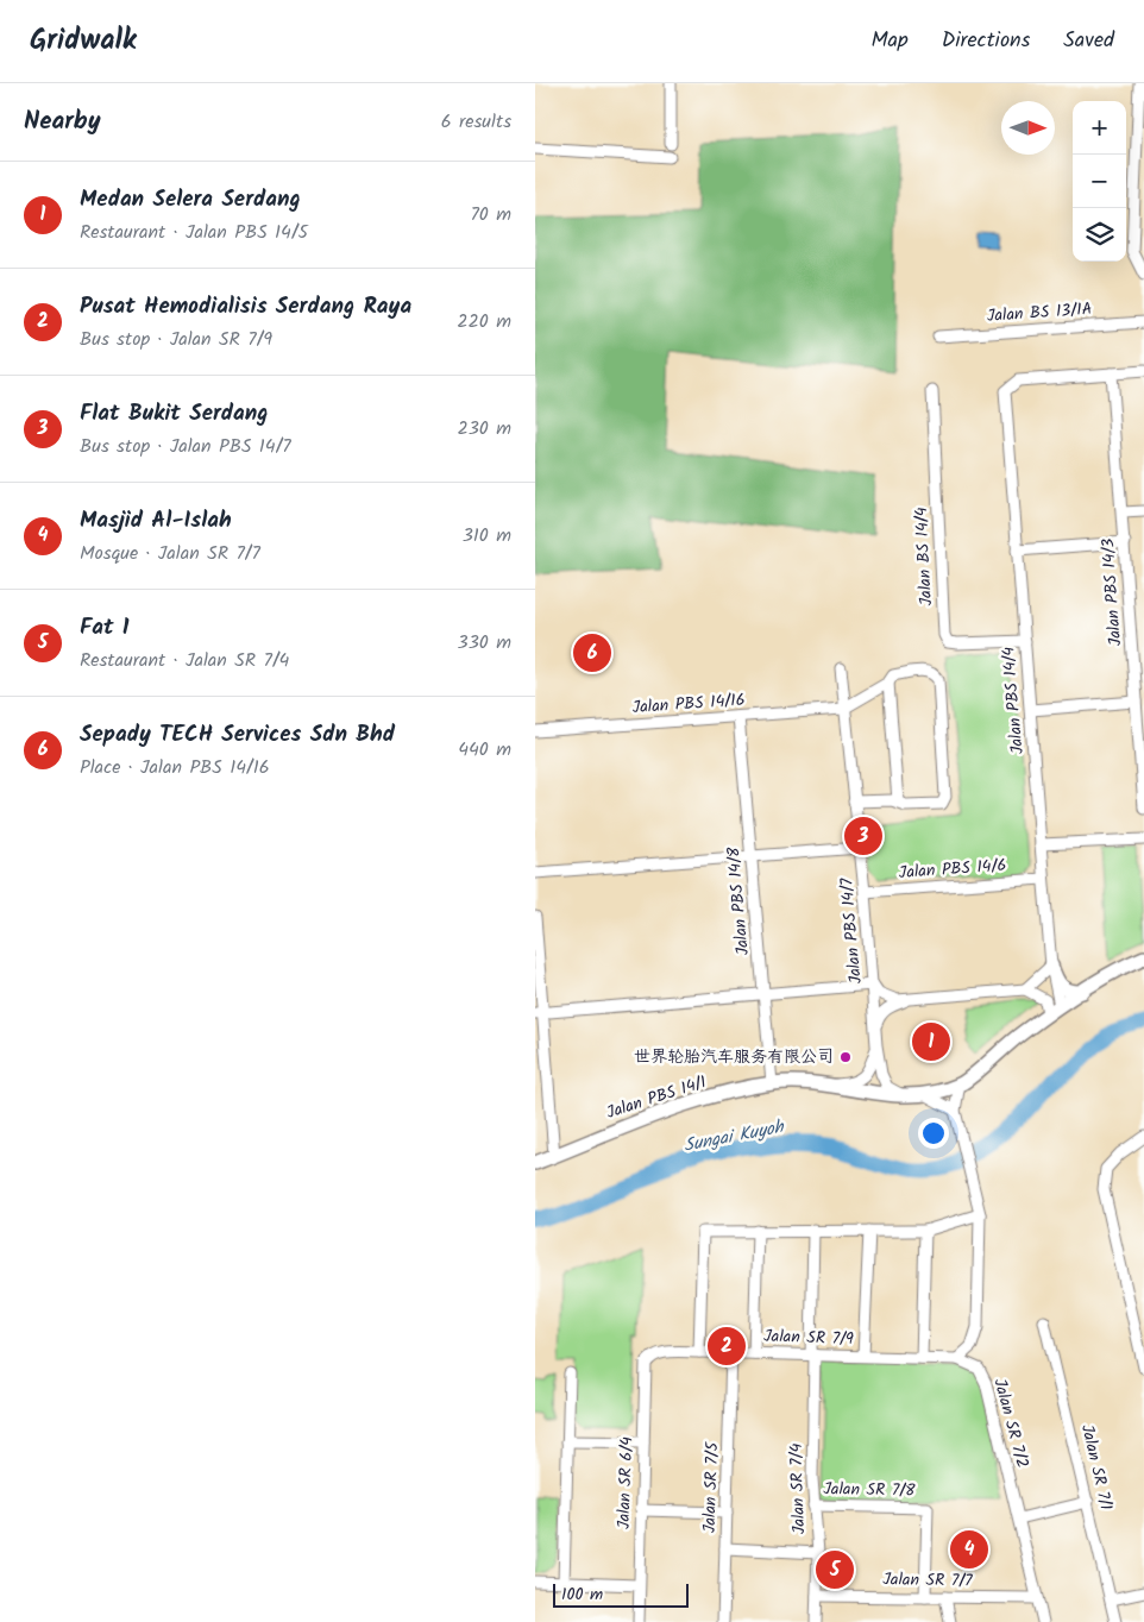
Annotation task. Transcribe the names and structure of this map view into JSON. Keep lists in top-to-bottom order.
{
  "streets": {
    "street": [
      "Jalan BS 13/1A",
      "Jalan BS 14/4",
      "Jalan PBS 14/3",
      "Jalan PBS 14/4",
      "Jalan PBS 14/16",
      "Jalan PBS 14/6",
      "Jalan PBS 14/8",
      "Jalan PBS 14/7",
      "Jalan PBS 14/1",
      "Jalan SR 7/9",
      "Jalan SR 7/2",
      "Jalan SR 7/1",
      "Jalan SR 6/4",
      "Jalan SR 7/5",
      "Jalan SR 7/4",
      "Jalan SR 7/8",
      "Jalan SR 7/7"
    ]
  },
  "crossings": [
    ["Jalan BS 14/4", "Jalan PBS 14/4"],
    ["Jalan PBS 14/3", "Jalan PBS 14/4"],
    ["Jalan PBS 14/4", "Jalan PBS 14/6"],
    ["Jalan PBS 14/4", "Jalan PBS 14/1"],
    ["Jalan PBS 14/16", "Jalan PBS 14/8"],
    ["Jalan PBS 14/16", "Jalan PBS 14/7"],
    ["Jalan PBS 14/6", "Jalan PBS 14/7"],
    ["Jalan PBS 14/8", "Jalan PBS 14/1"],
    ["Jalan PBS 14/7", "Jalan PBS 14/1"],
    ["Jalan SR 7/9", "Jalan SR 7/2"],
    ["Jalan SR 7/9", "Jalan SR 6/4"],
    ["Jalan SR 7/9", "Jalan SR 7/5"],
    ["Jalan SR 7/9", "Jalan SR 7/4"],
    ["Jalan SR 7/2", "Jalan SR 7/7"],
    ["Jalan SR 7/4", "Jalan SR 7/8"],
    ["Jalan SR 7/4", "Jalan SR 7/7"],
    ["Jalan SR 7/8", "Jalan SR 7/7"]
  ],
  "water": ["Sungai Kuyoh"],
  "places": ["世界轮胎汽车服务有限公司"],
  "scale_bar": "100 m",
  "north": "right",
  "page": {
    "header": "Gridwalk",
    "nav": ["Map", "Directions", "Saved"],
    "heading": ["Nearby", "6 results"],
    "map_buttons": ["+", "−"],
    "list": [
      {
        "mark": "1",
        "name": "Medan Selera Serdang",
        "note": "Restaurant · Jalan PBS 14/5",
        "value": "70 m"
      },
      {
        "mark": "2",
        "name": "Pusat Hemodialisis Serdang Raya",
        "note": "Bus stop · Jalan SR 7/9",
        "value": "220 m"
      },
      {
        "mark": "3",
        "name": "Flat Bukit Serdang",
        "note": "Bus stop · Jalan PBS 14/7",
        "value": "230 m"
      },
      {
        "mark": "4",
        "name": "Masjid Al-Islah",
        "note": "Mosque · Jalan SR 7/7",
        "value": "310 m"
      },
      {
        "mark": "5",
        "name": "Fat 1",
        "note": "Restaurant · Jalan SR 7/4",
        "value": "330 m"
      },
      {
        "mark": "6",
        "name": "Sepady TECH Services Sdn Bhd",
        "note": "Place · Jalan PBS 14/16",
        "value": "440 m"
      }
    ],
    "pins": [
      "6",
      "3",
      "1",
      "2",
      "4",
      "5"
    ],
    "scale": "100 m"
  }
}
